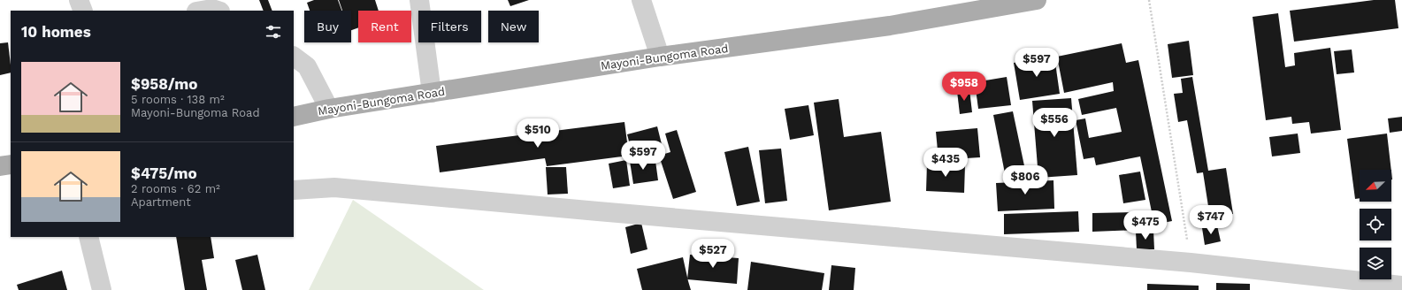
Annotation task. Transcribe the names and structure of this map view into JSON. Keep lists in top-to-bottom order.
{
  "streets": {
    "main road": ["Mayoni-Bungoma Road"]
  },
  "north": "bottom left",
  "page": {
    "chip": [
      "Buy",
      "Rent",
      "Filters",
      "New"
    ],
    "heading": "10 homes",
    "price": [
      "$597",
      "$958",
      "$556",
      "$510",
      "$597",
      "$435",
      "$806",
      "$747",
      "$475",
      "$527"
    ],
    "list": [
      {
        "name": "$958/mo",
        "note": "5 rooms · 138 m² · Mayoni-Bungoma Road"
      },
      {
        "name": "$475/mo",
        "note": "2 rooms · 62 m² · Apartment"
      }
    ]
  }
}
